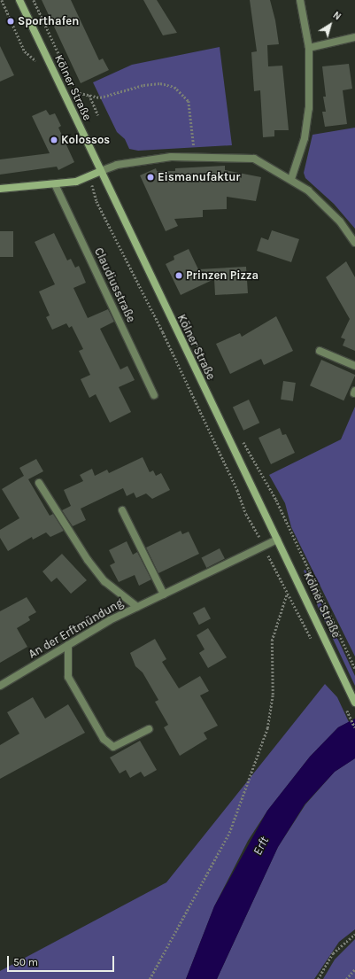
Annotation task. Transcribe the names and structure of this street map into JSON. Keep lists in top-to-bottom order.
{
  "streets": {
    "main road": ["Kölner Straße"],
    "street": ["Claudiusstraße", "An der Erftmündung"]
  },
  "crossings": [
    ["Kölner Straße", "An der Erftmündung"]
  ],
  "water": ["Erft"],
  "places": [
    "Sporthafen",
    "Kolossos",
    "Eismanufaktur",
    "Prinzen Pizza"
  ],
  "scale_bar": "50 m",
  "north": "top right"
}
